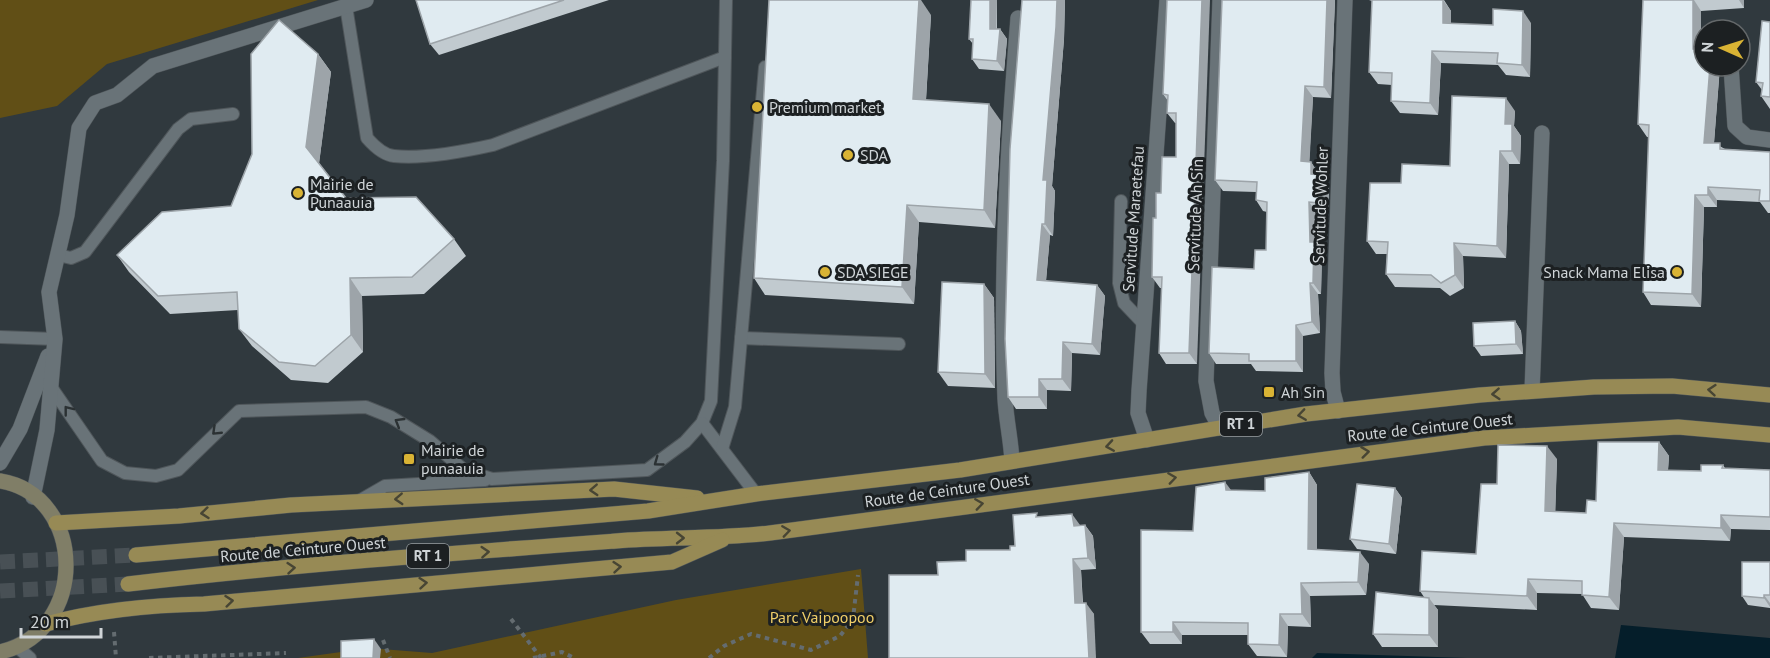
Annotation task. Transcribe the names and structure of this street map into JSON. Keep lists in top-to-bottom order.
{
  "streets": {
    "main road": ["RT 1", "Route de Ceinture Ouest"],
    "street": ["Servitude Wohler", "Servitude Ah Sin", "Servitude Maraetefau"]
  },
  "crossings": [
    ["Servitude Wohler", "Route de Ceinture Ouest"],
    ["Servitude Ah Sin", "Route de Ceinture Ouest"],
    ["Servitude Maraetefau", "Route de Ceinture Ouest"]
  ],
  "parks": ["Parc Vaipoopoo"],
  "places": {
    "other": [
      "Premium market",
      "SDA",
      "Mairie de Punaauia",
      "SDA SIEGE",
      "Snack Mama Elisa"
    ],
    "transit": ["Ah Sin", "Mairie de punaauia"]
  },
  "scale_bar": "20 m",
  "north": "left"
}
